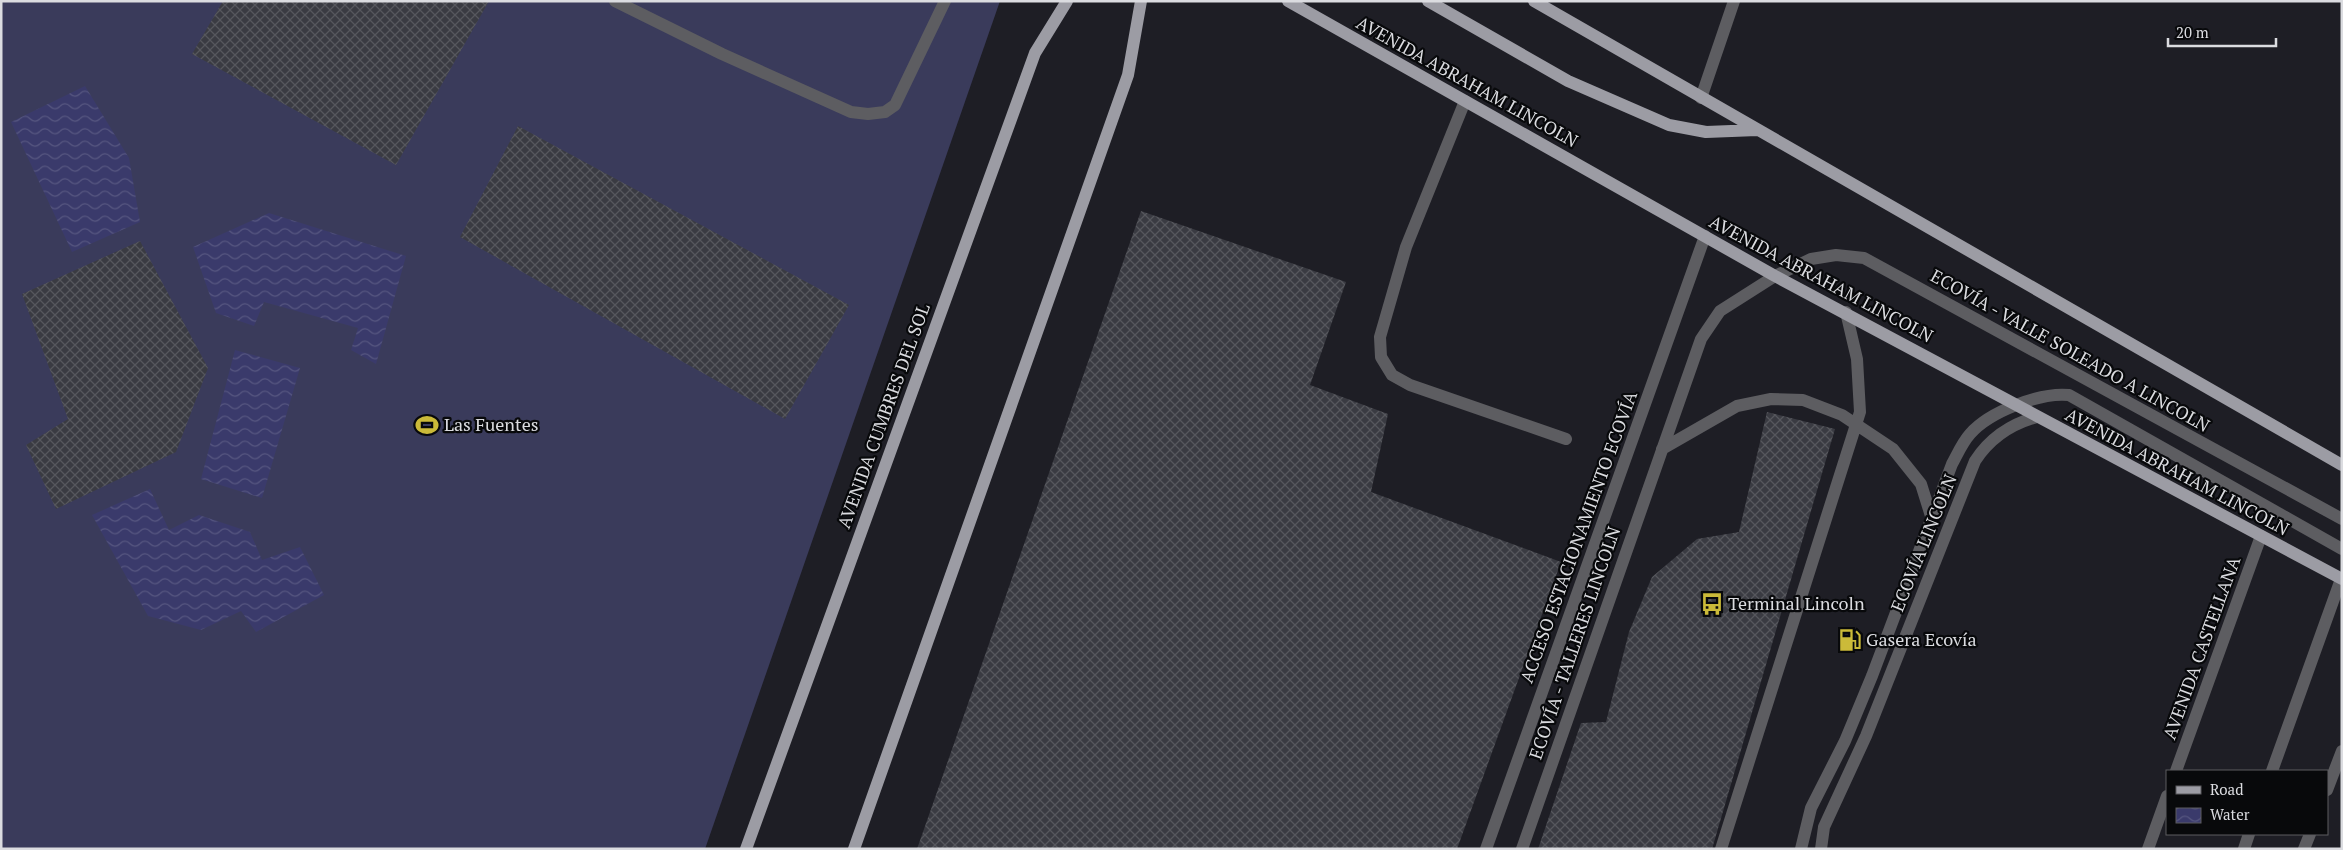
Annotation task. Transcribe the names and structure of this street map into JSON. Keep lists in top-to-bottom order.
{
  "streets": {
    "main road": ["AVENIDA ABRAHAM LINCOLN", "AVENIDA CUMBRES DEL SOL"],
    "street": [
      "ECOVÍA - VALLE SOLEADO A LINCOLN",
      "ACCESO ESTACIONAMIENTO ECOVÍA",
      "ECOVÍA LINCOLN",
      "ECOVÍA - TALLERES LINCOLN",
      "AVENIDA CASTELLANA"
    ]
  },
  "crossings": [
    ["AVENIDA ABRAHAM LINCOLN", "ECOVÍA - VALLE SOLEADO A LINCOLN"],
    ["AVENIDA ABRAHAM LINCOLN", "ACCESO ESTACIONAMIENTO ECOVÍA"],
    ["AVENIDA ABRAHAM LINCOLN", "ECOVÍA LINCOLN"],
    ["AVENIDA ABRAHAM LINCOLN", "ECOVÍA - TALLERES LINCOLN"],
    ["AVENIDA ABRAHAM LINCOLN", "AVENIDA CASTELLANA"],
    ["ECOVÍA - VALLE SOLEADO A LINCOLN", "ECOVÍA - TALLERES LINCOLN"]
  ],
  "places": {
    "sports": ["Las Fuentes"],
    "bus stop": ["Terminal Lincoln"],
    "fuel station": ["Gasera Ecovía"]
  },
  "legend": ["Road", "Water"],
  "scale_bar": "20 m"
}
